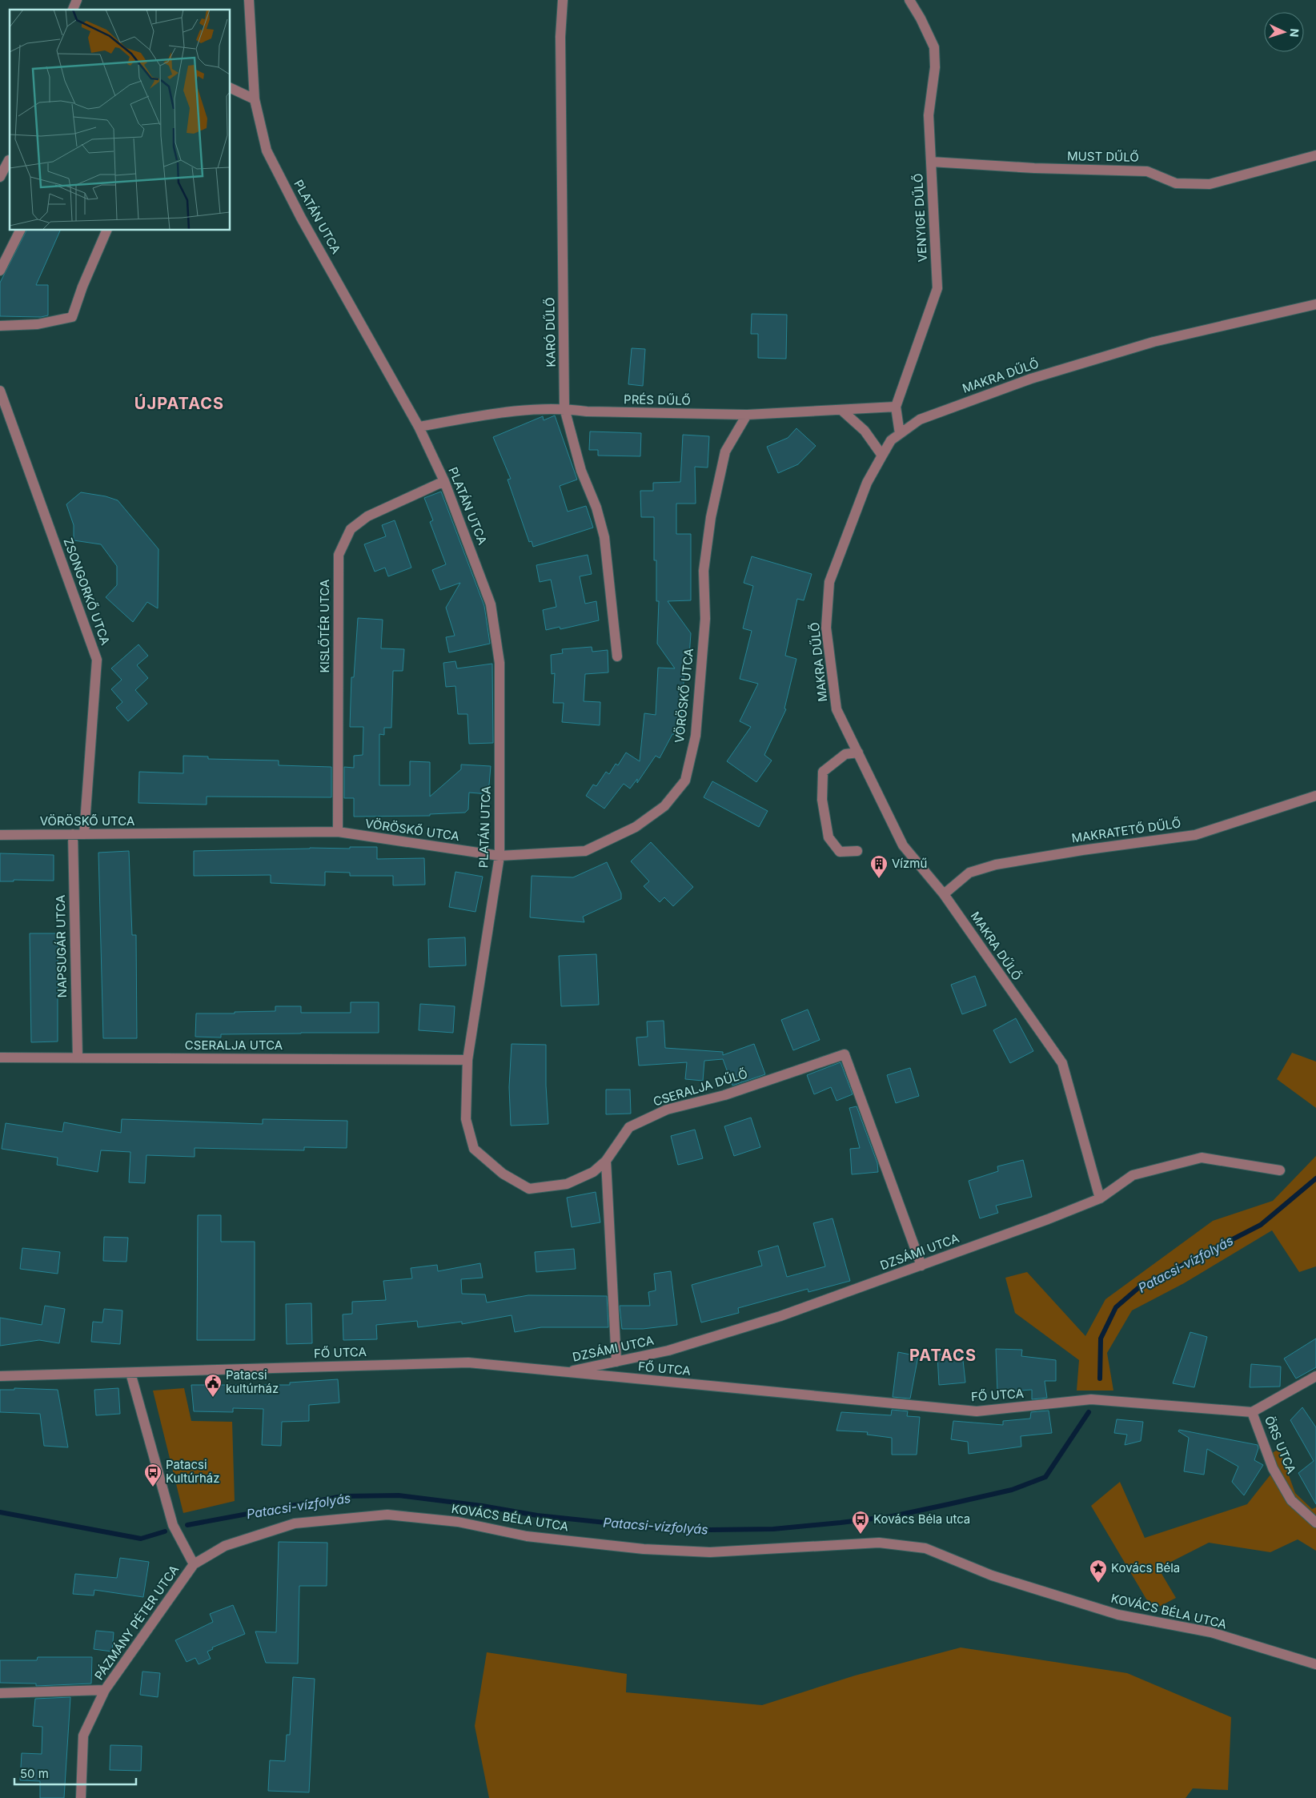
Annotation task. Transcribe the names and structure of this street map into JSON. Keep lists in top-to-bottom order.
{
  "streets": {
    "street": [
      "MUST DŰLŐ",
      "PLATÁN UTCA",
      "VENYIGE DŰLŐ",
      "KARÓ DŰLŐ",
      "MAKRA DŰLŐ",
      "PRÉS DŰLŐ",
      "ZSONGORKŐ UTCA",
      "KISLŐTÉR UTCA",
      "VÖRÖSKŐ UTCA",
      "MAKRATETŐ DŰLŐ",
      "NAPSUGÁR UTCA",
      "CSERALJA UTCA",
      "CSERALJA DŰLŐ",
      "DZSÁMI UTCA",
      "FŐ UTCA",
      "ÖRS UTCA",
      "KOVÁCS BÉLA UTCA",
      "PÁZMÁNY PÉTER UTCA"
    ]
  },
  "crossings": [
    ["MUST DŰLŐ", "VENYIGE DŰLŐ"],
    ["PLATÁN UTCA", "PRÉS DŰLŐ"],
    ["PLATÁN UTCA", "KISLŐTÉR UTCA"],
    ["PLATÁN UTCA", "VÖRÖSKŐ UTCA"],
    ["PLATÁN UTCA", "CSERALJA UTCA"],
    ["PLATÁN UTCA", "CSERALJA DŰLŐ"],
    ["VENYIGE DŰLŐ", "MAKRA DŰLŐ"],
    ["VENYIGE DŰLŐ", "PRÉS DŰLŐ"],
    ["KARÓ DŰLŐ", "PRÉS DŰLŐ"],
    ["MAKRA DŰLŐ", "MAKRATETŐ DŰLŐ"],
    ["MAKRA DŰLŐ", "DZSÁMI UTCA"],
    ["PRÉS DŰLŐ", "VÖRÖSKŐ UTCA"],
    ["ZSONGORKŐ UTCA", "VÖRÖSKŐ UTCA"],
    ["KISLŐTÉR UTCA", "VÖRÖSKŐ UTCA"],
    ["VÖRÖSKŐ UTCA", "NAPSUGÁR UTCA"],
    ["NAPSUGÁR UTCA", "CSERALJA UTCA"],
    ["CSERALJA UTCA", "CSERALJA DŰLŐ"],
    ["CSERALJA DŰLŐ", "DZSÁMI UTCA"],
    ["DZSÁMI UTCA", "FŐ UTCA"],
    ["FŐ UTCA", "ÖRS UTCA"],
    ["FŐ UTCA", "PÁZMÁNY PÉTER UTCA"],
    ["KOVÁCS BÉLA UTCA", "PÁZMÁNY PÉTER UTCA"]
  ],
  "districts": ["ÚJPATACS", "PATACS"],
  "water": ["Patacsi-vízfolyás"],
  "places": {
    "building": ["Vízmű"],
    "public building": ["Patacsi kultúrház"],
    "bus stop": ["Patacsi Kultúrház", "Kovács Béla utca"],
    "place": ["Kovács Béla"]
  },
  "scale_bar": "50 m",
  "north": "right"
}
